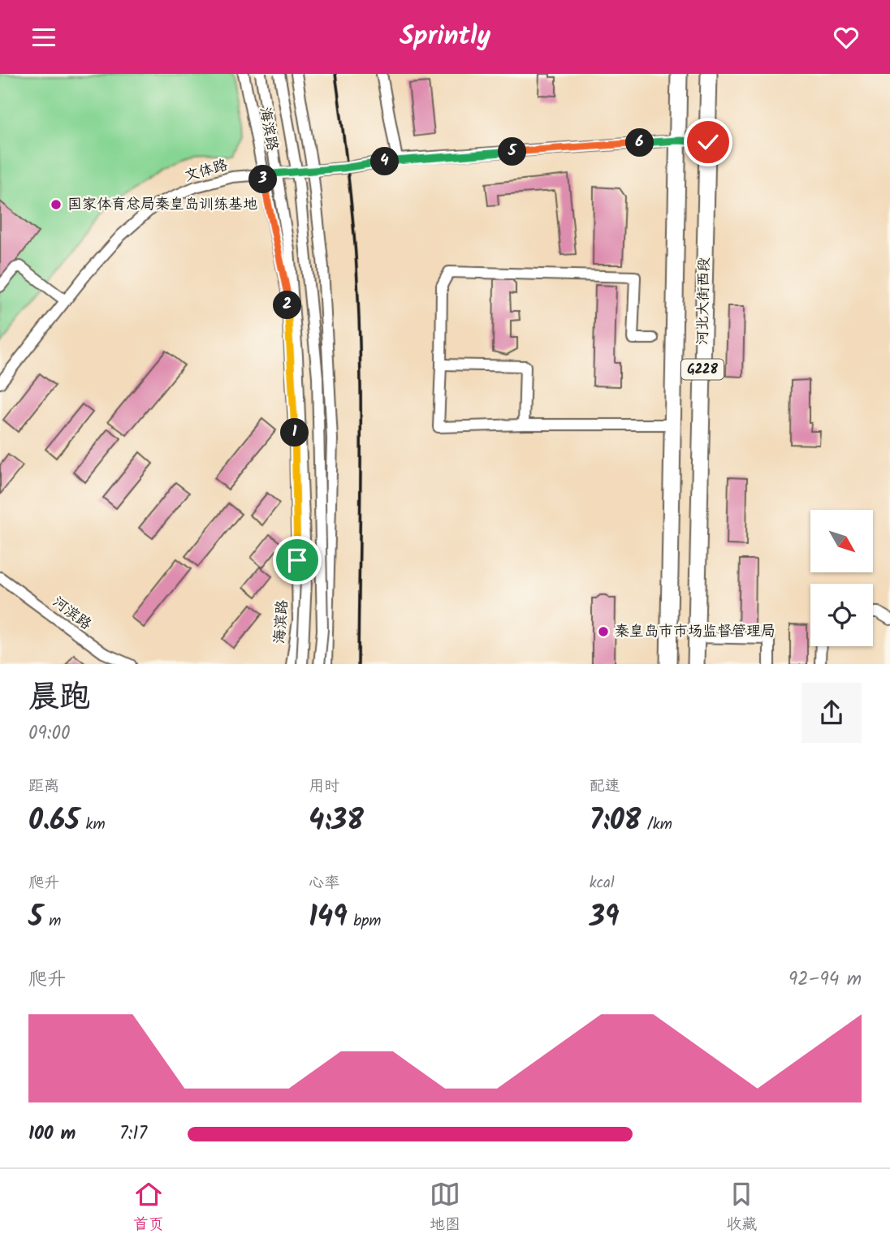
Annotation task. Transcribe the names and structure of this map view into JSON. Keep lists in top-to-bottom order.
{
  "streets": {
    "highway": ["河北大街西段", "G228"],
    "street": ["海滨路", "文体路", "河滨路"]
  },
  "crossings": [
    ["海滨路", "文体路"],
    ["文体路", "河北大街西段"]
  ],
  "places": ["国家体育总局秦皇岛训练基地", "秦皇岛市市场监督管理局"],
  "north": "bottom right",
  "page": {
    "header": "Sprintly",
    "pins": [
      "6",
      "5",
      "4",
      "3",
      "2",
      "1"
    ],
    "heading": ["晨跑", "09:00"],
    "stats": [
      ["距离", "0.65 km"],
      ["用时", "4:38"],
      ["配速", "7:08 /km"],
      ["爬升", "5 m"],
      ["心率", "149 bpm"],
      ["kcal", "39"]
    ],
    "chart": ["爬升", "92–94 m"],
    "list": [
      {
        "name": "100 m",
        "note": "7:17"
      }
    ],
    "tabs": ["首页", "地图", "收藏"]
  }
}
